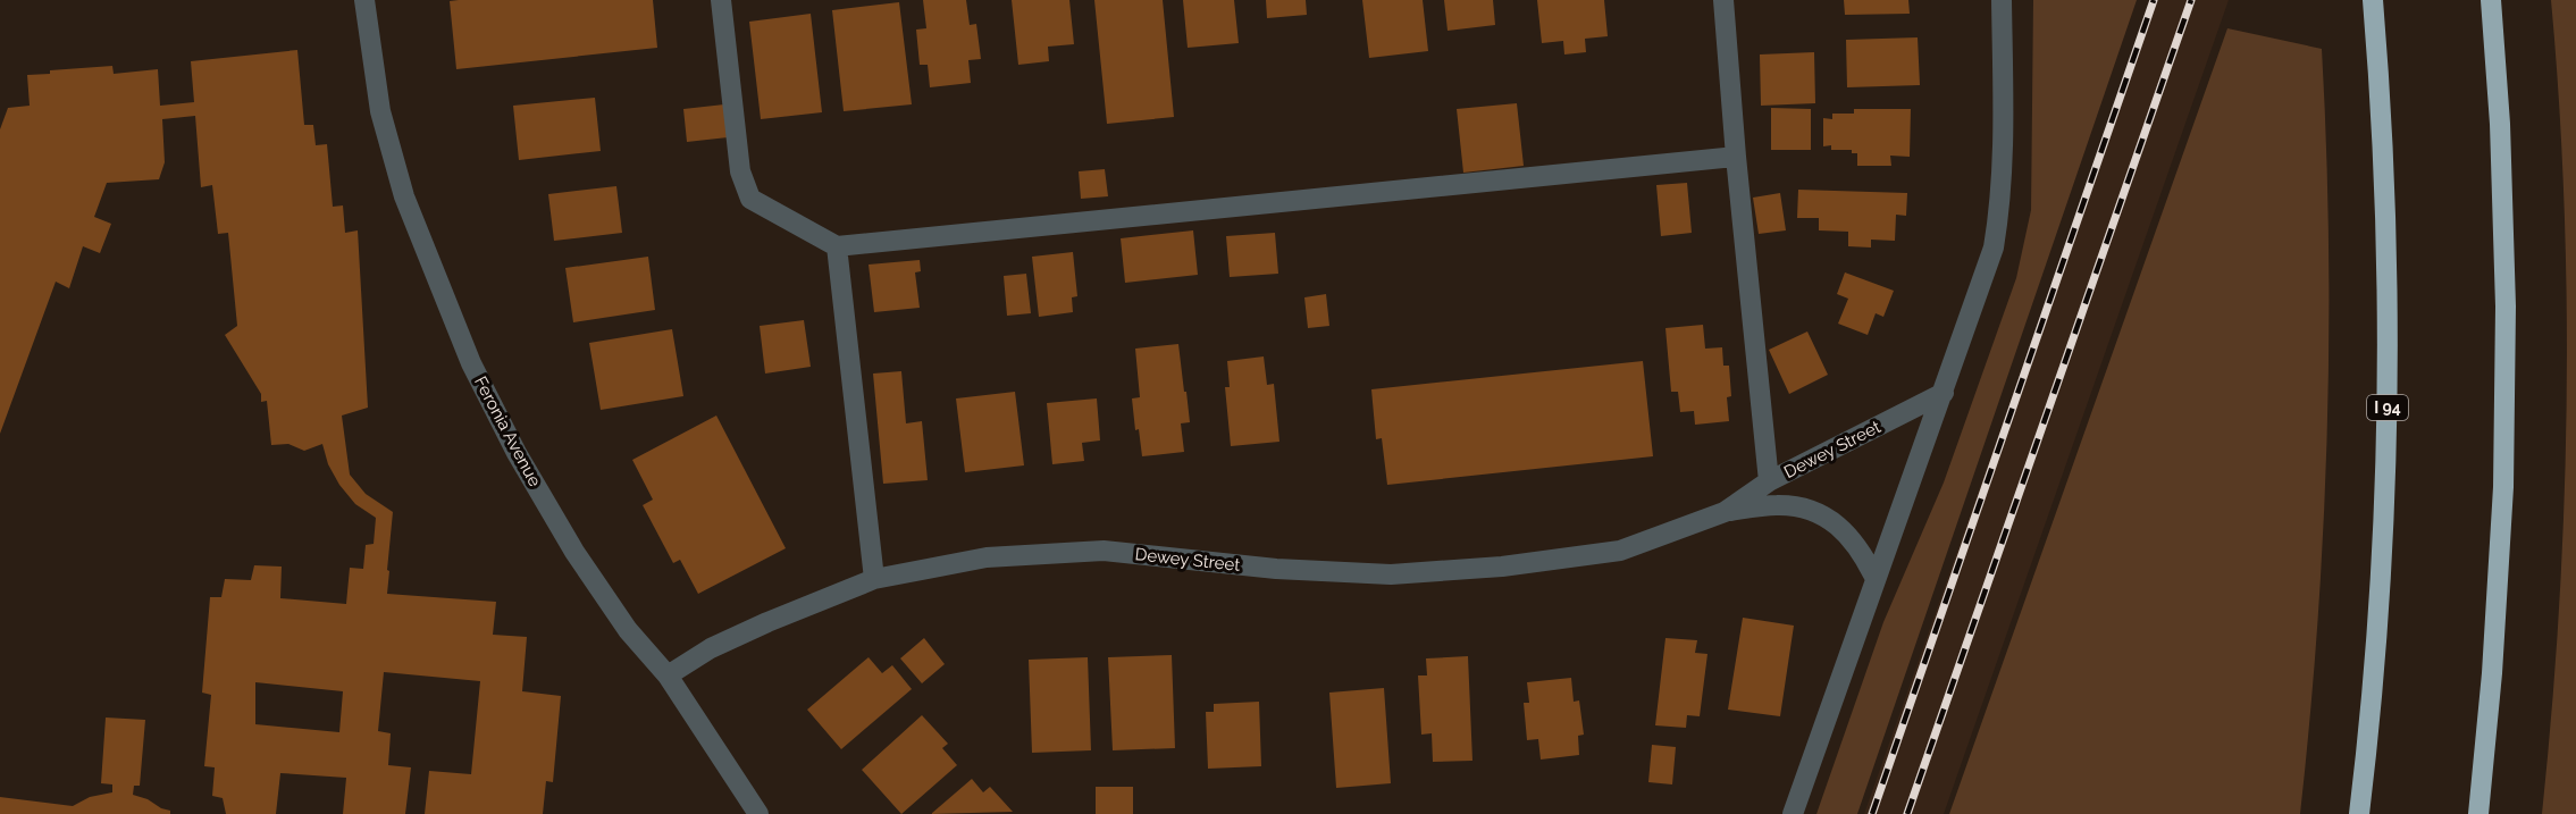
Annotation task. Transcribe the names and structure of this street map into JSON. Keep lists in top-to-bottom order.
{
  "streets": {
    "highway": ["I 94"],
    "street": ["Feronia Avenue", "Dewey Street"]
  },
  "crossings": [
    ["Feronia Avenue", "Dewey Street"]
  ]
}
